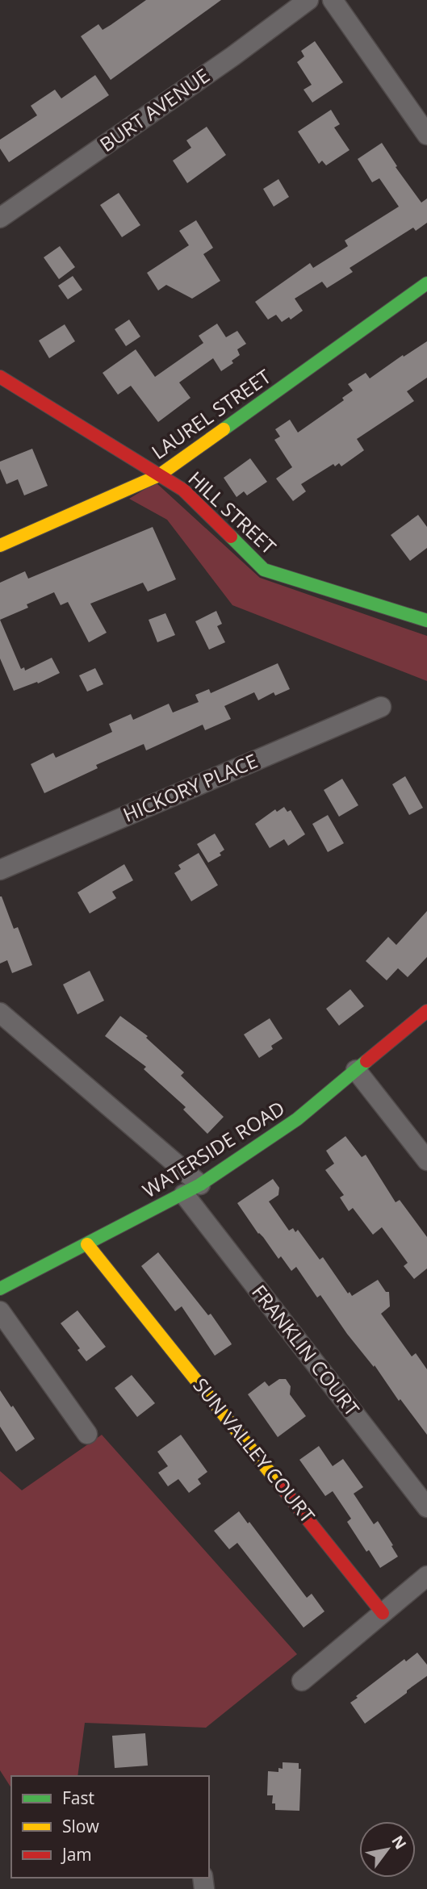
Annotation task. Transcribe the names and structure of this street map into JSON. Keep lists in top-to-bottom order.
{
  "streets": {
    "street": [
      "BURT AVENUE",
      "LAUREL STREET",
      "HILL STREET",
      "HICKORY PLACE",
      "WATERSIDE ROAD",
      "FRANKLIN COURT",
      "SUN VALLEY COURT"
    ]
  },
  "crossings": [
    ["LAUREL STREET", "HILL STREET"],
    ["WATERSIDE ROAD", "FRANKLIN COURT"],
    ["WATERSIDE ROAD", "SUN VALLEY COURT"]
  ],
  "legend": ["Fast", "Slow", "Jam"],
  "north": "top right"
}
